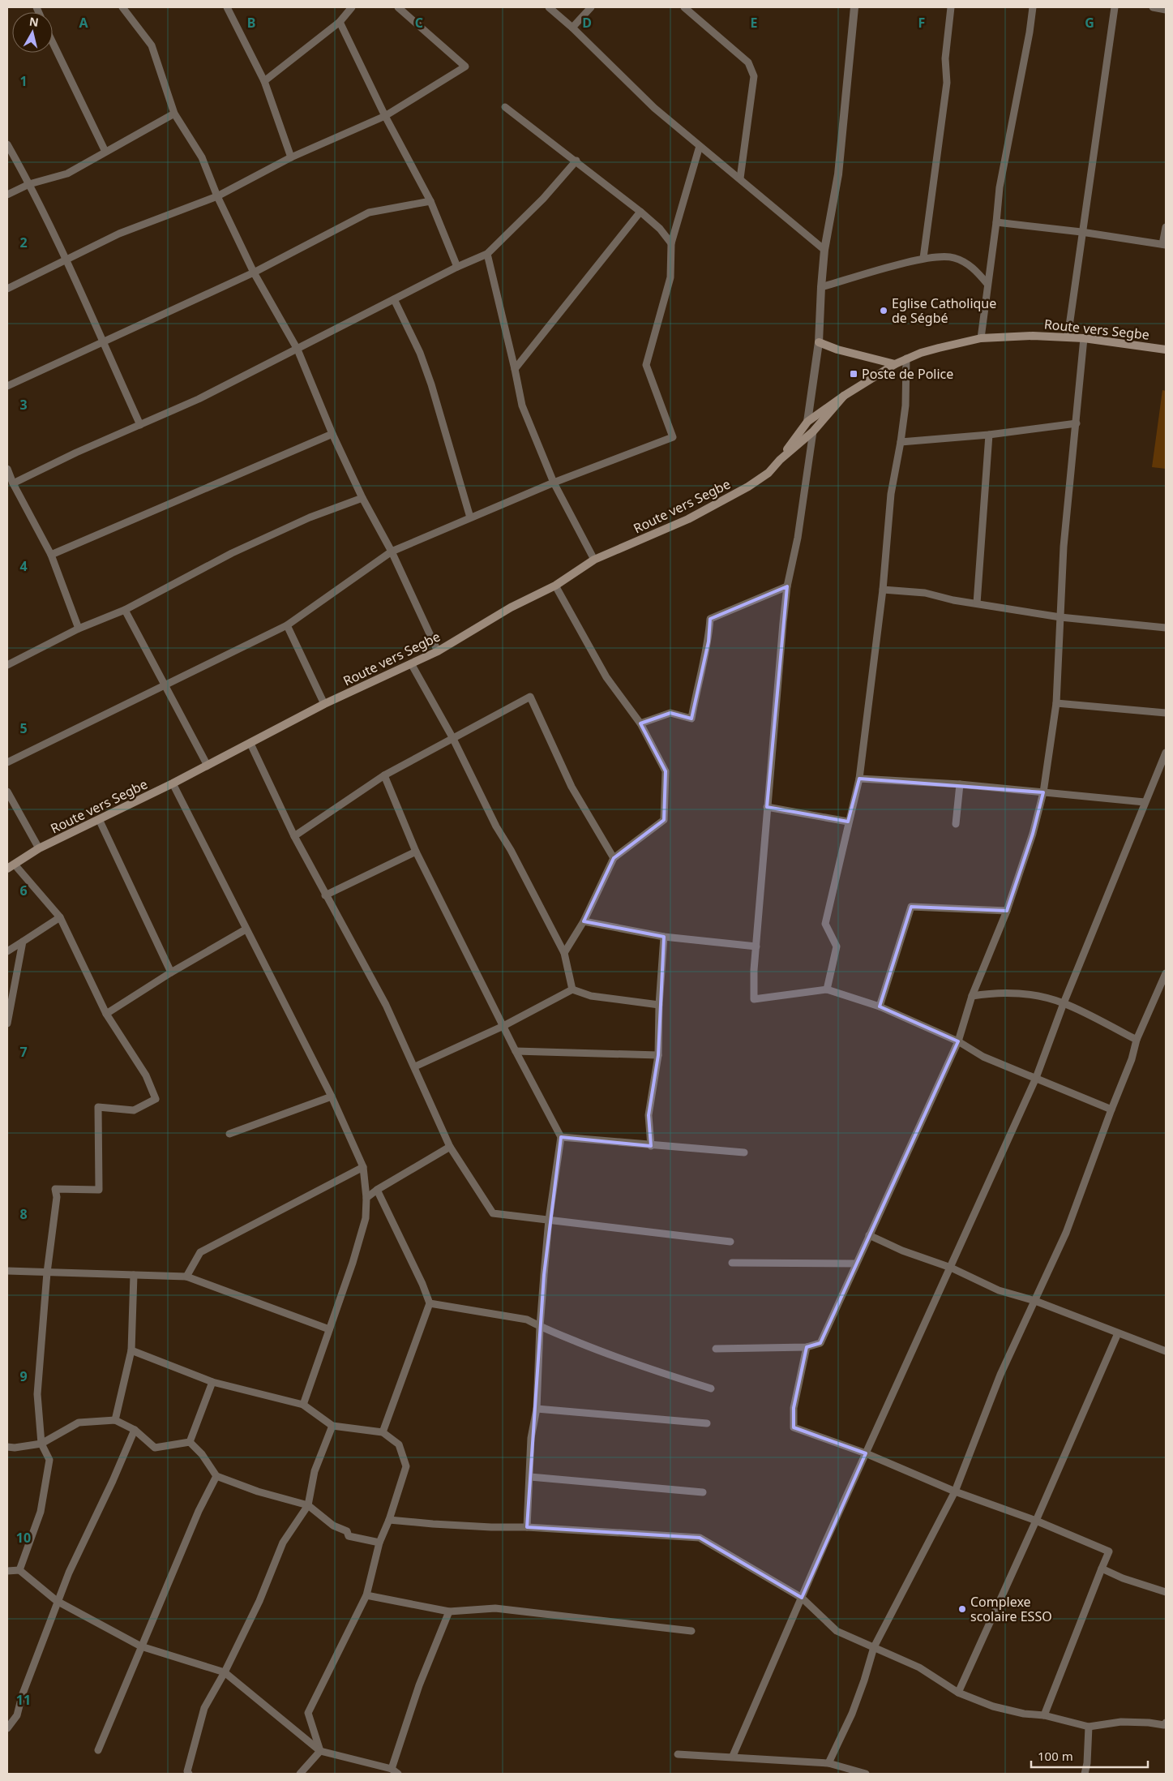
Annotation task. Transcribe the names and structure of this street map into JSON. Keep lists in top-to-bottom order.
{
  "streets": {
    "main road": ["Route vers Segbe"]
  },
  "places": {
    "other": ["Eglise Catholique de Ségbé", "Complexe scolaire ESSO"],
    "transit": ["Poste de Police"]
  },
  "scale_bar": "100 m",
  "north": "top",
  "grid": {
    "columns": [
      "A",
      "B",
      "C",
      "D",
      "E",
      "F",
      "G"
    ],
    "rows": [
      "1",
      "2",
      "3",
      "4",
      "5",
      "6",
      "7",
      "8",
      "9",
      "10",
      "11"
    ]
  }
}
